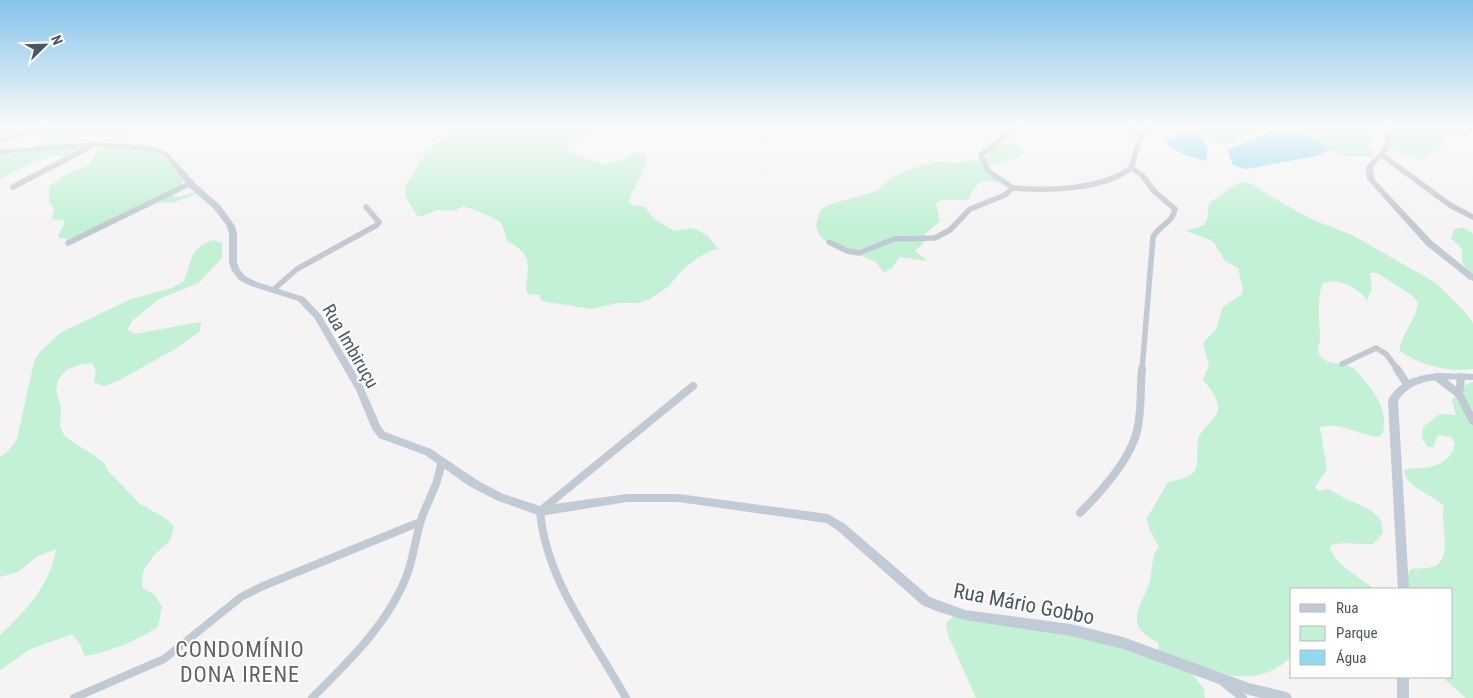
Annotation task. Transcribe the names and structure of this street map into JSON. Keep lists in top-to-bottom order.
{
  "streets": {
    "street": ["Rua Imbiruçu", "Rua Mário Gobbo"]
  },
  "crossings": [
    ["Rua Imbiruçu", "Rua Mário Gobbo"]
  ],
  "districts": ["CONDOMÍNIO DONA IRENE"],
  "legend": ["Rua", "Parque", "Água"],
  "north": "top right"
}
